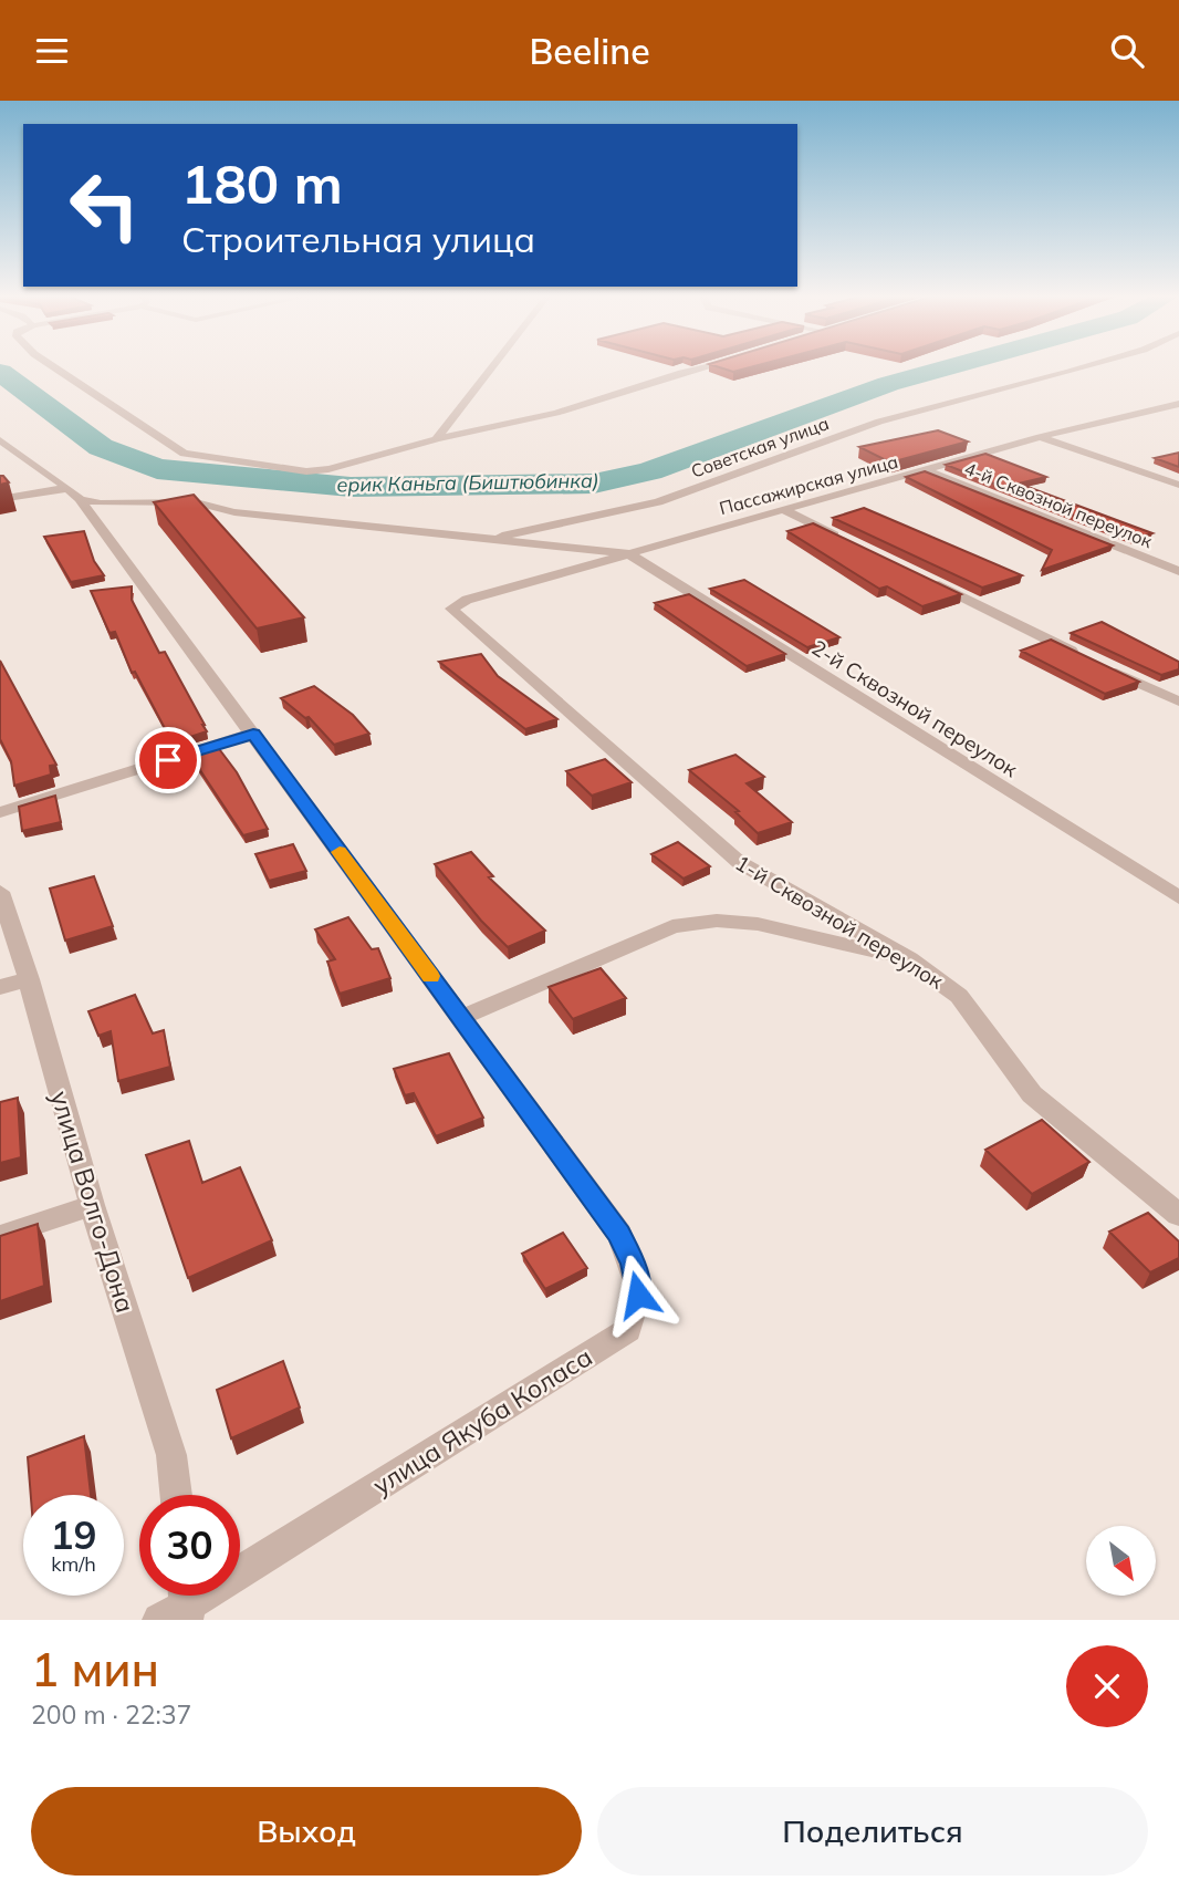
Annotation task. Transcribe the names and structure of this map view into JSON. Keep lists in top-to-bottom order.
{
  "streets": {
    "street": [
      "Советская улица",
      "Пассажирская улица",
      "4-й Сквозной переулок",
      "2-й Сквозной переулок",
      "1-й Сквозной переулок",
      "улица Волго-Дона",
      "улица Якуба Коласа"
    ]
  },
  "crossings": [
    ["Пассажирская улица", "4-й Сквозной переулок"],
    ["Пассажирская улица", "2-й Сквозной переулок"],
    ["Пассажирская улица", "1-й Сквозной переулок"]
  ],
  "water": ["ерик Каньга (Биштюбинка)"],
  "north": "bottom right",
  "page": {
    "header": "Beeline",
    "turn": ["180 m", "Строительная улица"],
    "speed": "19 km/h",
    "limit": "30",
    "heading": ["1 мин", "200 m · 22:37"],
    "buttons": ["Выход", "Поделиться"]
  }
}
